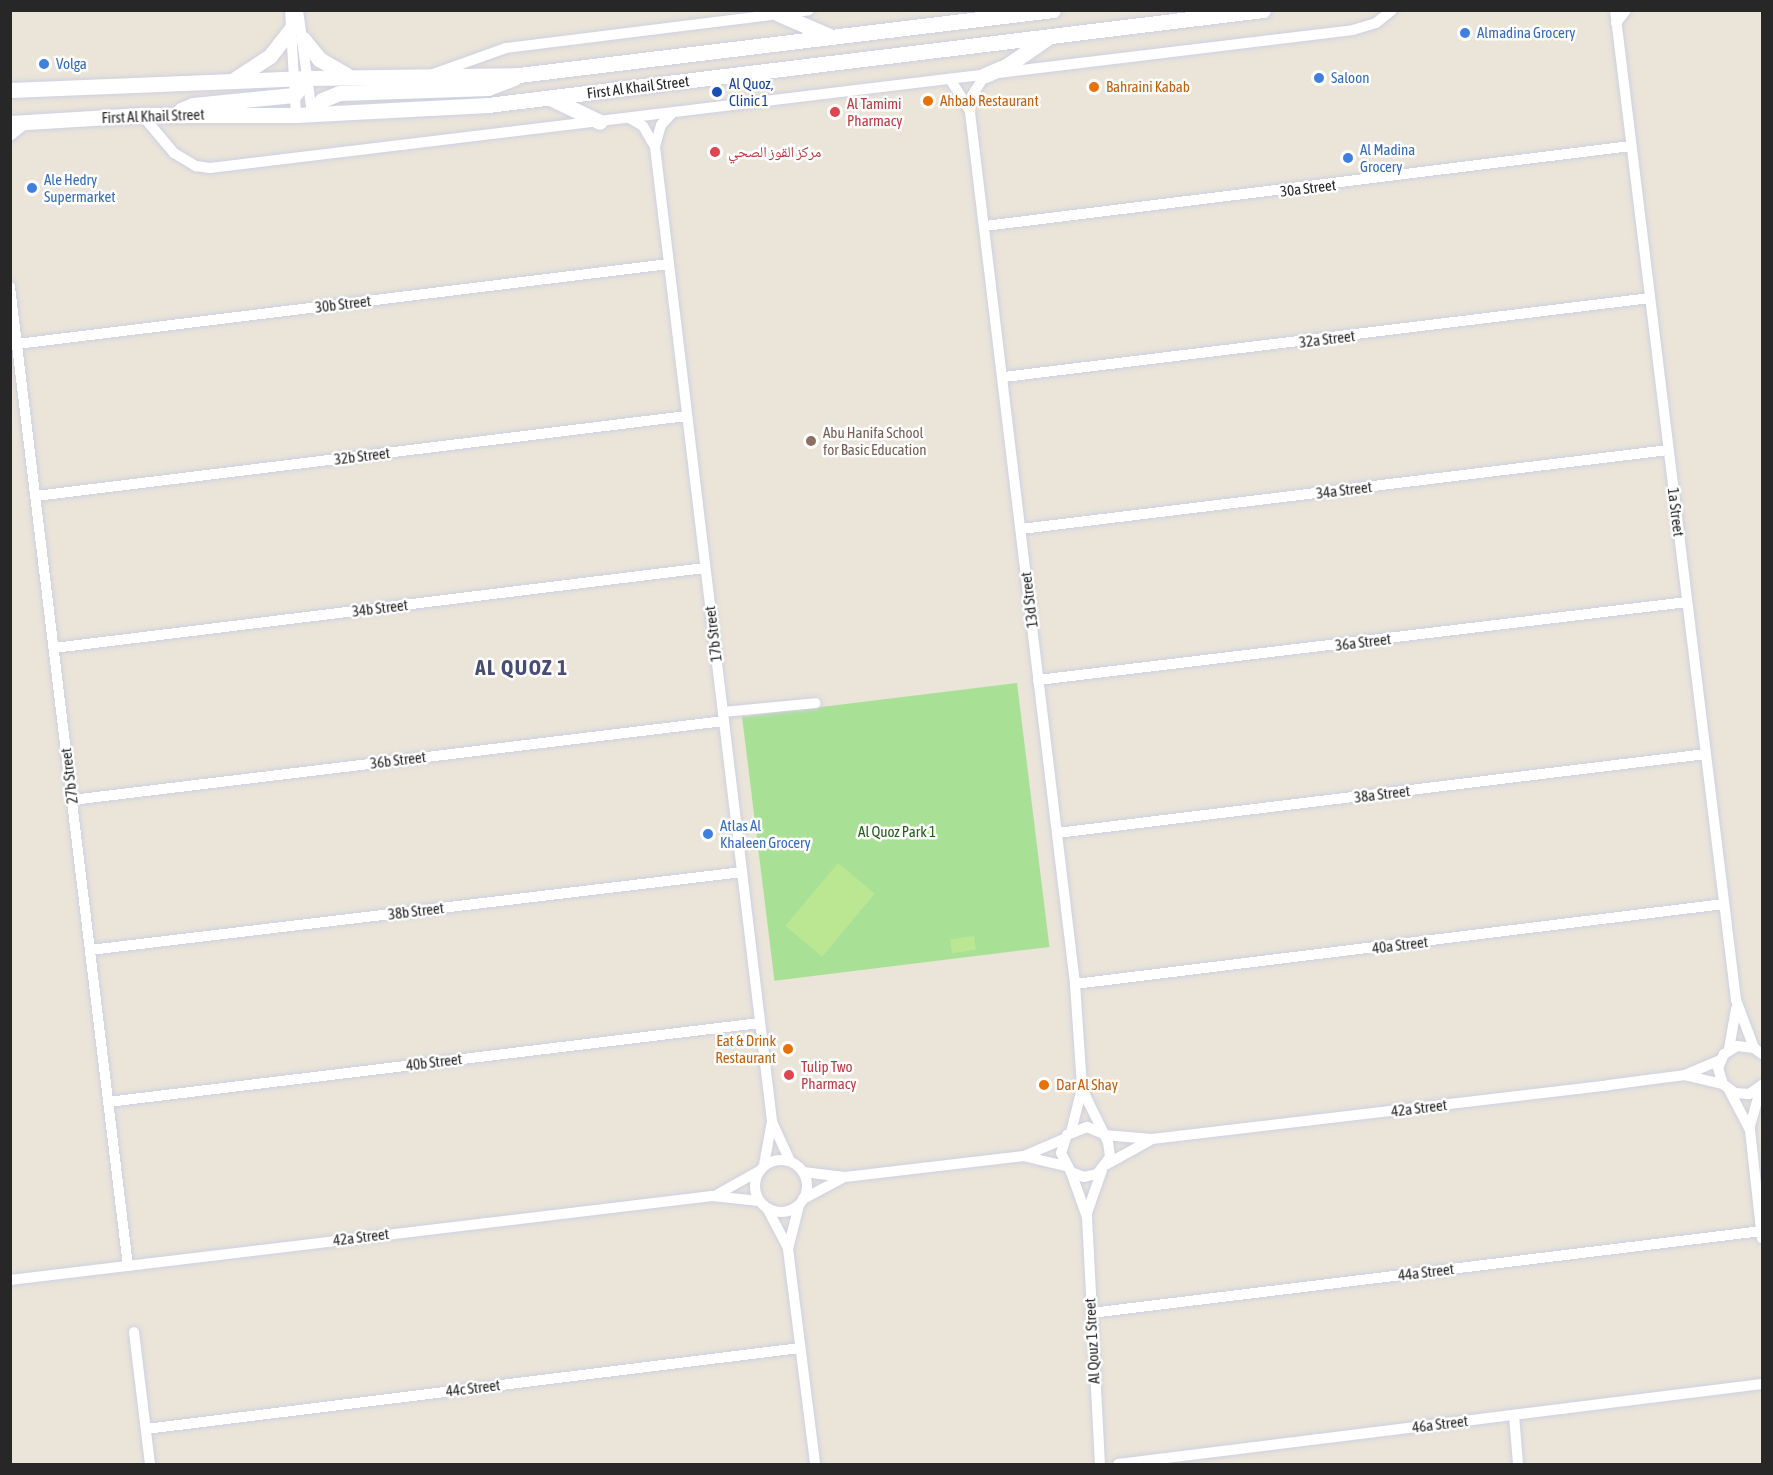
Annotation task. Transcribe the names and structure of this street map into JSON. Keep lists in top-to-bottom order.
{
  "streets": {
    "main road": ["First Al Khail Street"],
    "street": [
      "30a Street",
      "30b Street",
      "32a Street",
      "32b Street",
      "34a Street",
      "1a Street",
      "13d Street",
      "34b Street",
      "17b Street",
      "36a Street",
      "36b Street",
      "27b Street",
      "38a Street",
      "38b Street",
      "40a Street",
      "40b Street",
      "42a Street",
      "44a Street",
      "Al Qouz 1 Street",
      "44c Street",
      "46a Street"
    ]
  },
  "crossings": [
    ["30a Street", "1a Street"],
    ["30a Street", "13d Street"],
    ["30b Street", "17b Street"],
    ["30b Street", "27b Street"],
    ["32a Street", "1a Street"],
    ["32a Street", "13d Street"],
    ["32b Street", "17b Street"],
    ["32b Street", "27b Street"],
    ["34a Street", "1a Street"],
    ["34a Street", "13d Street"],
    ["1a Street", "36a Street"],
    ["1a Street", "38a Street"],
    ["1a Street", "40a Street"],
    ["13d Street", "36a Street"],
    ["13d Street", "38a Street"],
    ["13d Street", "40a Street"],
    ["13d Street", "42a Street"],
    ["13d Street", "Al Qouz 1 Street"],
    ["34b Street", "17b Street"],
    ["34b Street", "27b Street"],
    ["17b Street", "36b Street"],
    ["17b Street", "38b Street"],
    ["17b Street", "40b Street"],
    ["17b Street", "42a Street"],
    ["36b Street", "27b Street"],
    ["27b Street", "38b Street"],
    ["27b Street", "40b Street"],
    ["27b Street", "42a Street"],
    ["42a Street", "Al Qouz 1 Street"],
    ["44a Street", "Al Qouz 1 Street"]
  ],
  "districts": ["AL QUOZ 1"],
  "parks": ["Al Quoz Park 1"],
  "places": [
    "Almadina Grocery",
    "Volga",
    "Saloon",
    "Bahraini Kabab",
    "Al Quoz, Clinic 1",
    "Ahbab Restaurant",
    "Al Tamimi Pharmacy",
    "مركز القوز الصحي",
    "Al Madina Grocery",
    "Ale Hedry Supermarket",
    "Abu Hanifa School for Basic Education",
    "Atlas Al Khaleen Grocery",
    "Eat & Drink Restaurant",
    "Tulip Two Pharmacy",
    "Dar Al Shay"
  ]
}
